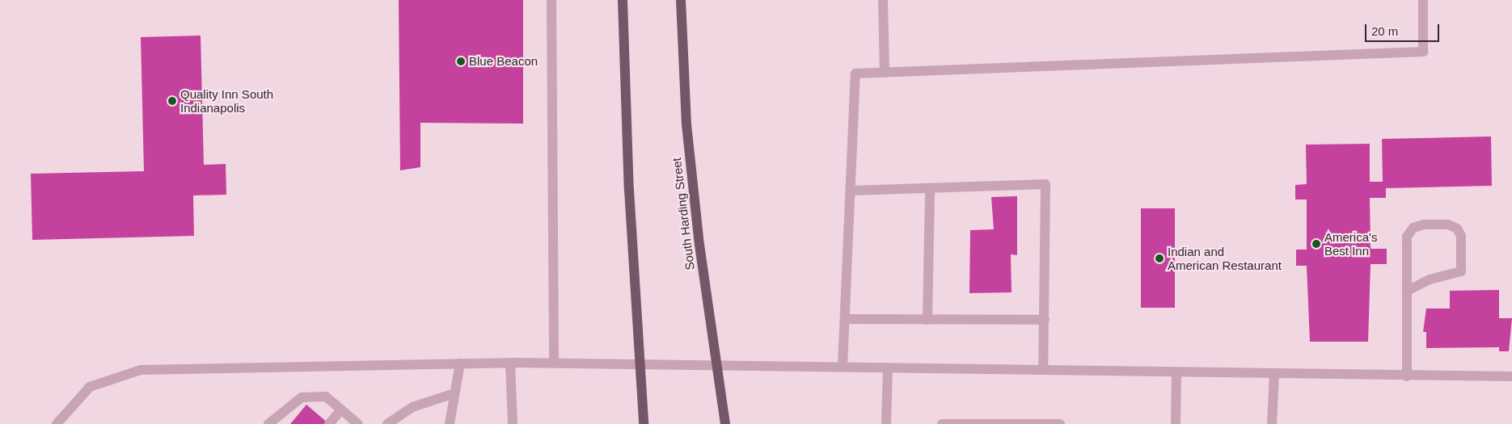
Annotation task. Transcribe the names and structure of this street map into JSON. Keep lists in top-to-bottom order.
{
  "streets": {
    "main road": ["South Harding Street"]
  },
  "places": [
    "Blue Beacon",
    "Quality Inn South Indianapolis",
    "America's Best Inn",
    "Indian and American Restaurant"
  ],
  "scale_bar": "20 m"
}
